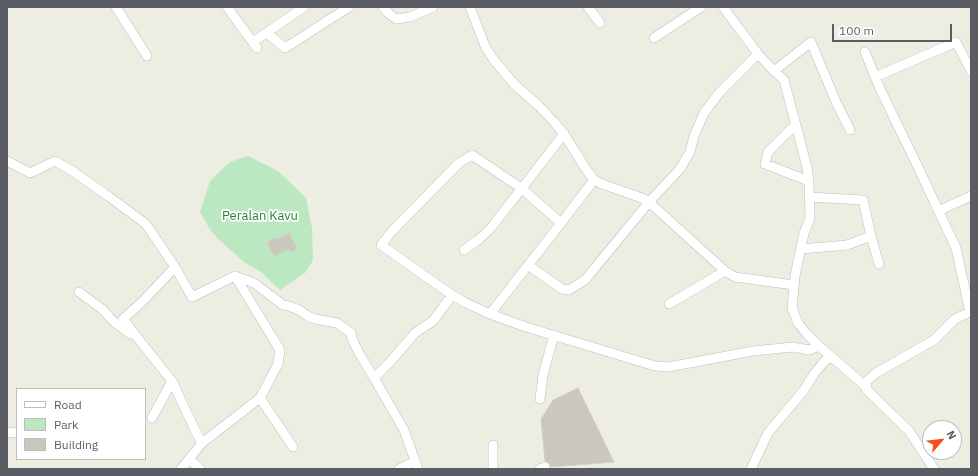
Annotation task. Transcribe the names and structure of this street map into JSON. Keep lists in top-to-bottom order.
{
  "parks": ["Peralan Kavu"],
  "legend": ["Road", "Park", "Building"],
  "scale_bar": "100 m",
  "north": "top right"
}
